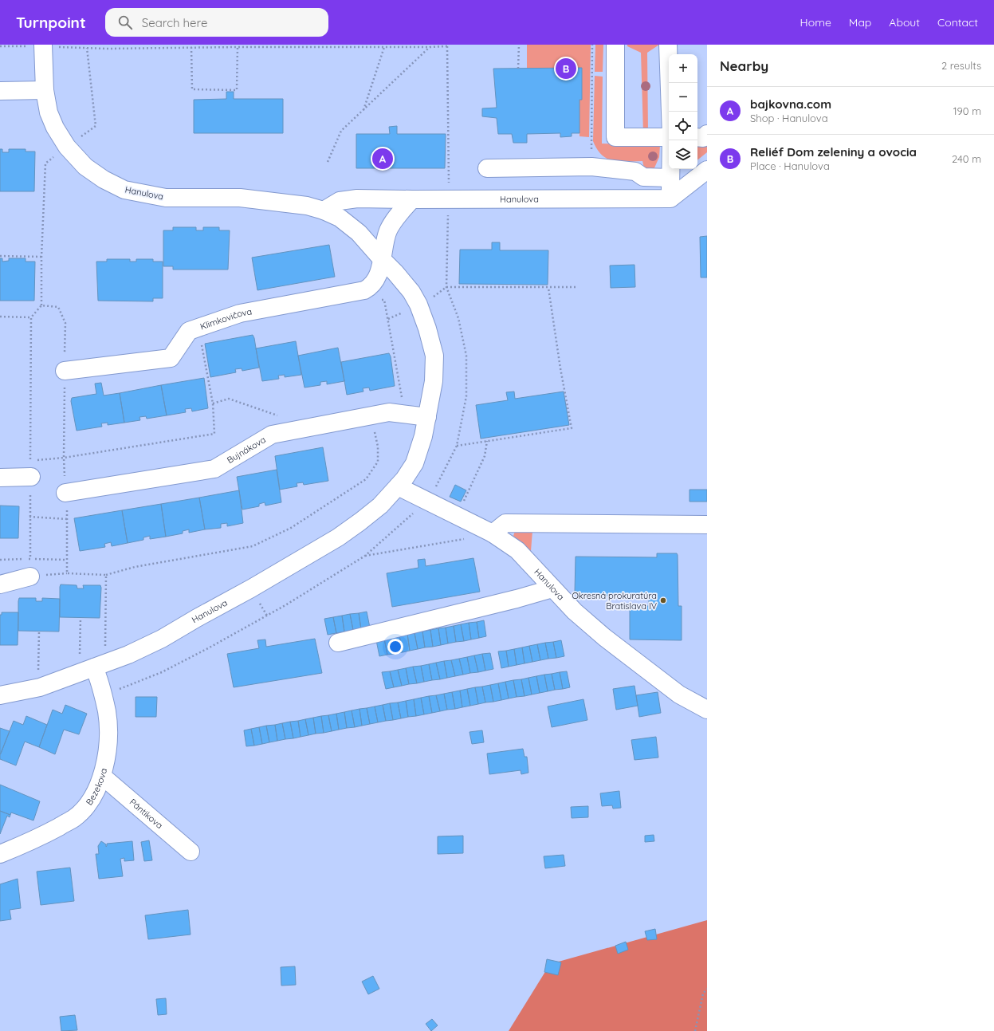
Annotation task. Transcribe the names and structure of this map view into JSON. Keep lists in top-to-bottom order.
{
  "streets": {
    "street": [
      "Hanulova",
      "Klimkovičova",
      "Bujnákova",
      "Bezekova",
      "Pántikova"
    ]
  },
  "crossings": [
    ["Hanulova", "Klimkovičova"],
    ["Hanulova", "Bujnákova"],
    ["Hanulova", "Bezekova"],
    ["Bezekova", "Pántikova"]
  ],
  "places": ["Okresná prokuratúra Bratislava IV"],
  "page": {
    "header": "Turnpoint",
    "search": "Search here",
    "nav": [
      "Home",
      "Map",
      "About",
      "Contact"
    ],
    "heading": ["Nearby", "2 results"],
    "map_buttons": ["+", "−"],
    "pins": ["B", "A"],
    "list": [
      {
        "mark": "A",
        "name": "bajkovna.com",
        "note": "Shop · Hanulova",
        "value": "190 m"
      },
      {
        "mark": "B",
        "name": "Reliéf Dom zeleniny a ovocia",
        "note": "Place · Hanulova",
        "value": "240 m"
      }
    ]
  }
}
